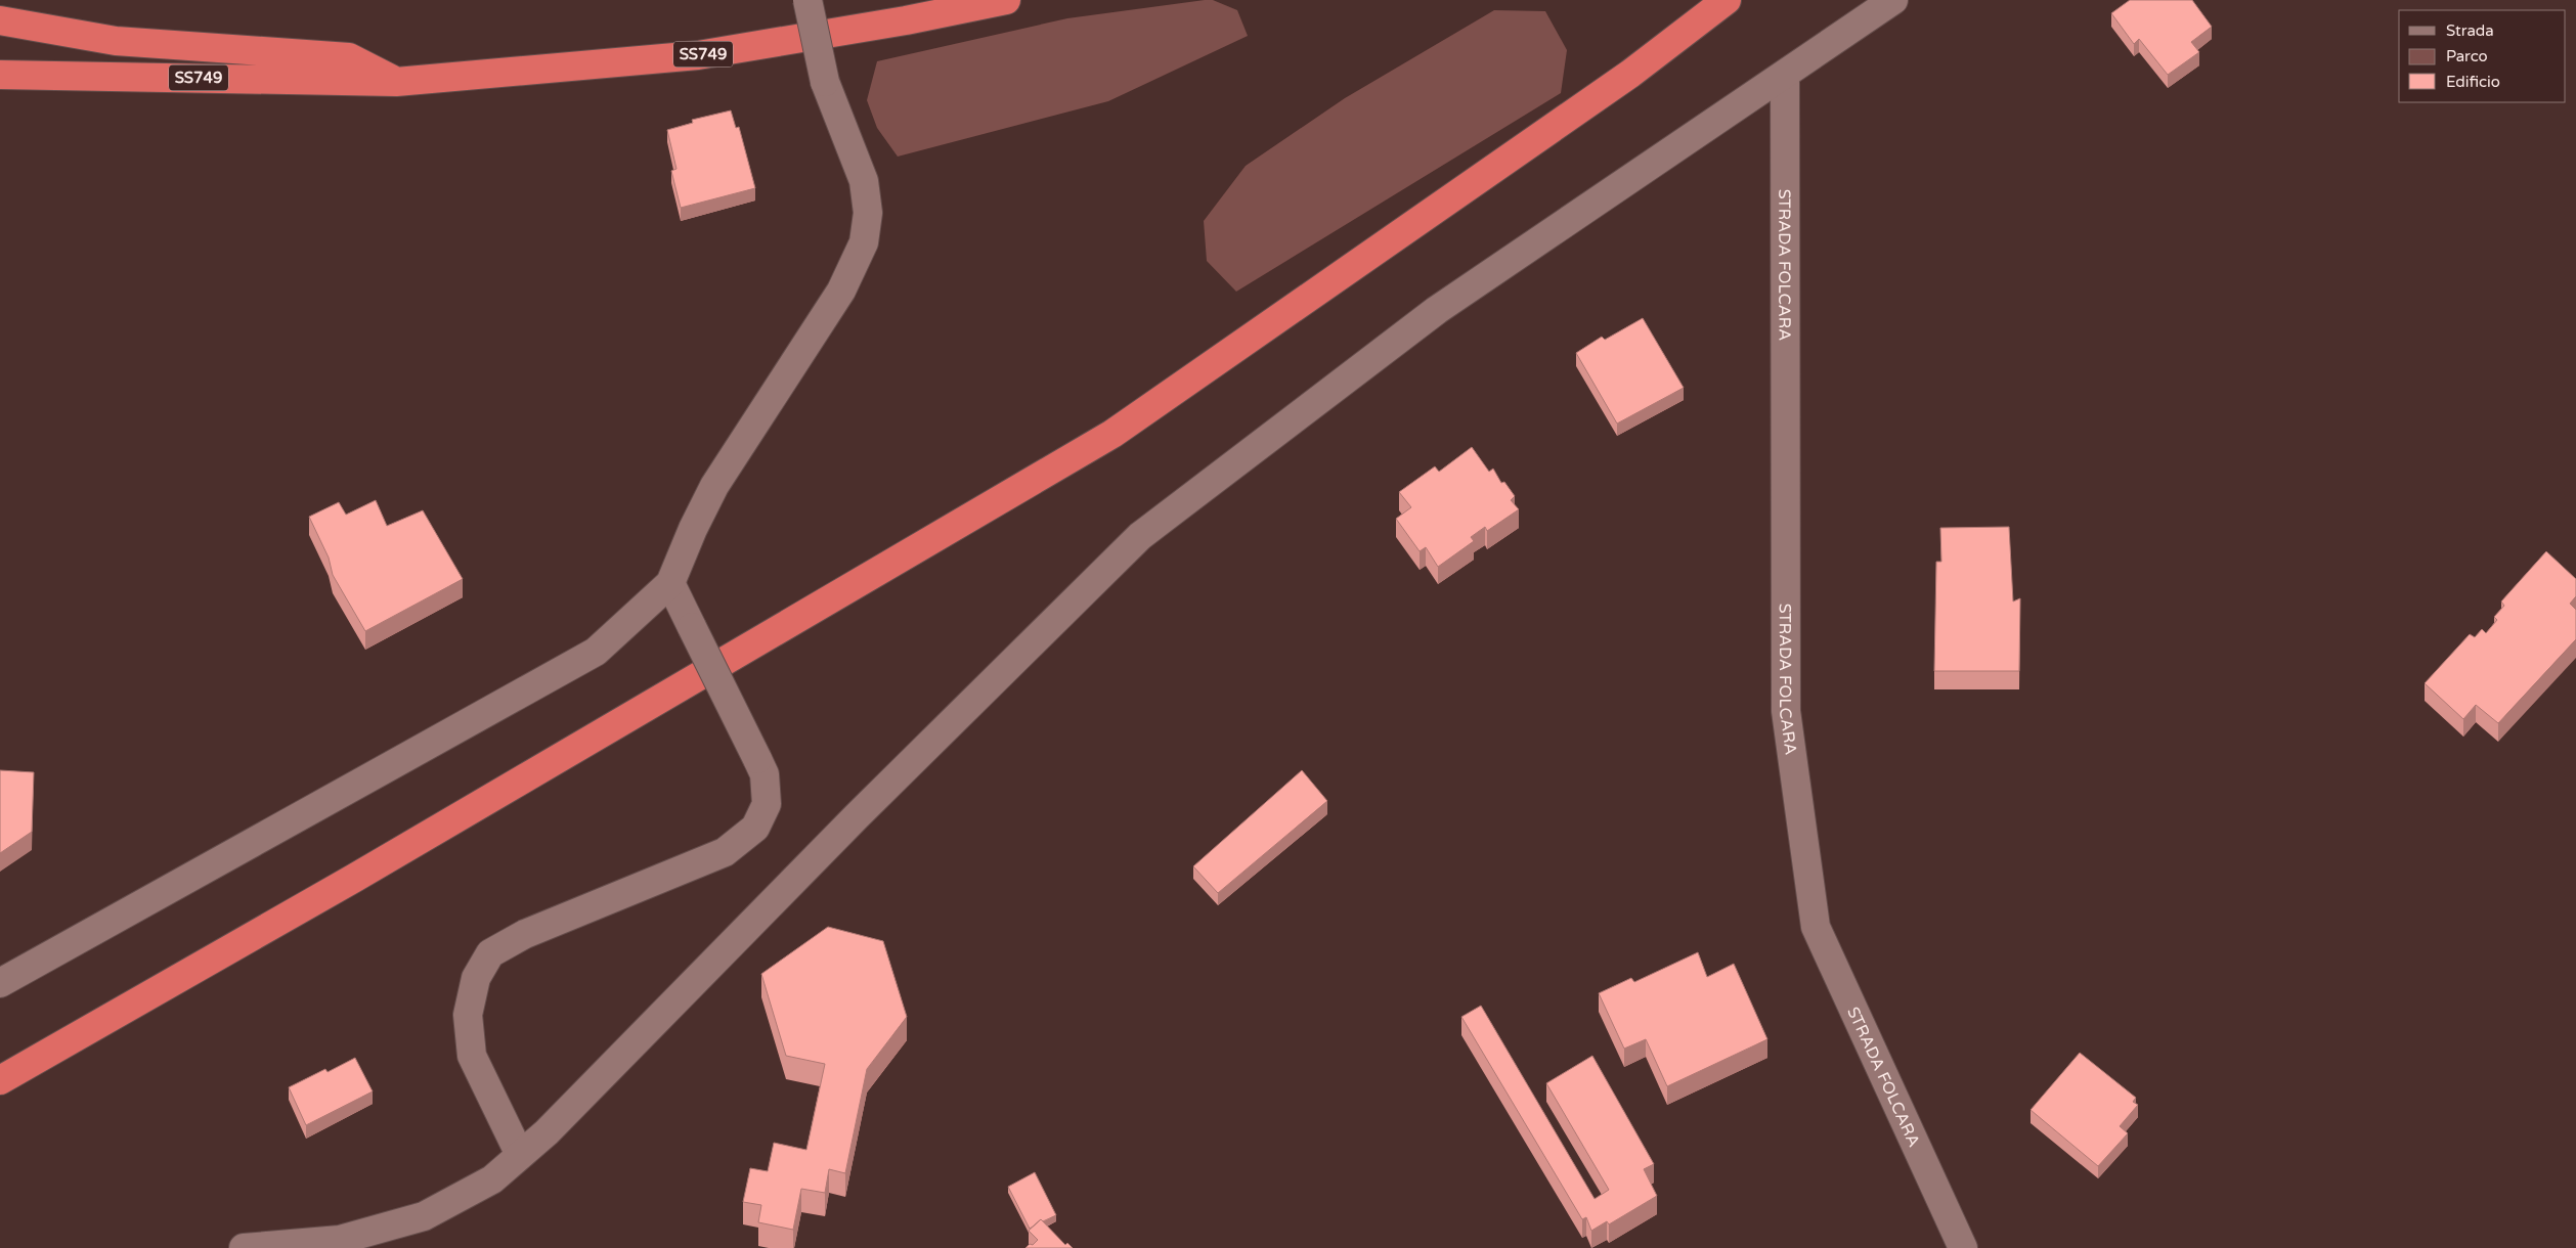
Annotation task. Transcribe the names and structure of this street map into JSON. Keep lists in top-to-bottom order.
{
  "streets": {
    "highway": ["SS749"],
    "street": ["STRADA FOLCARA"]
  },
  "legend": ["Strada", "Parco", "Edificio"]
}
